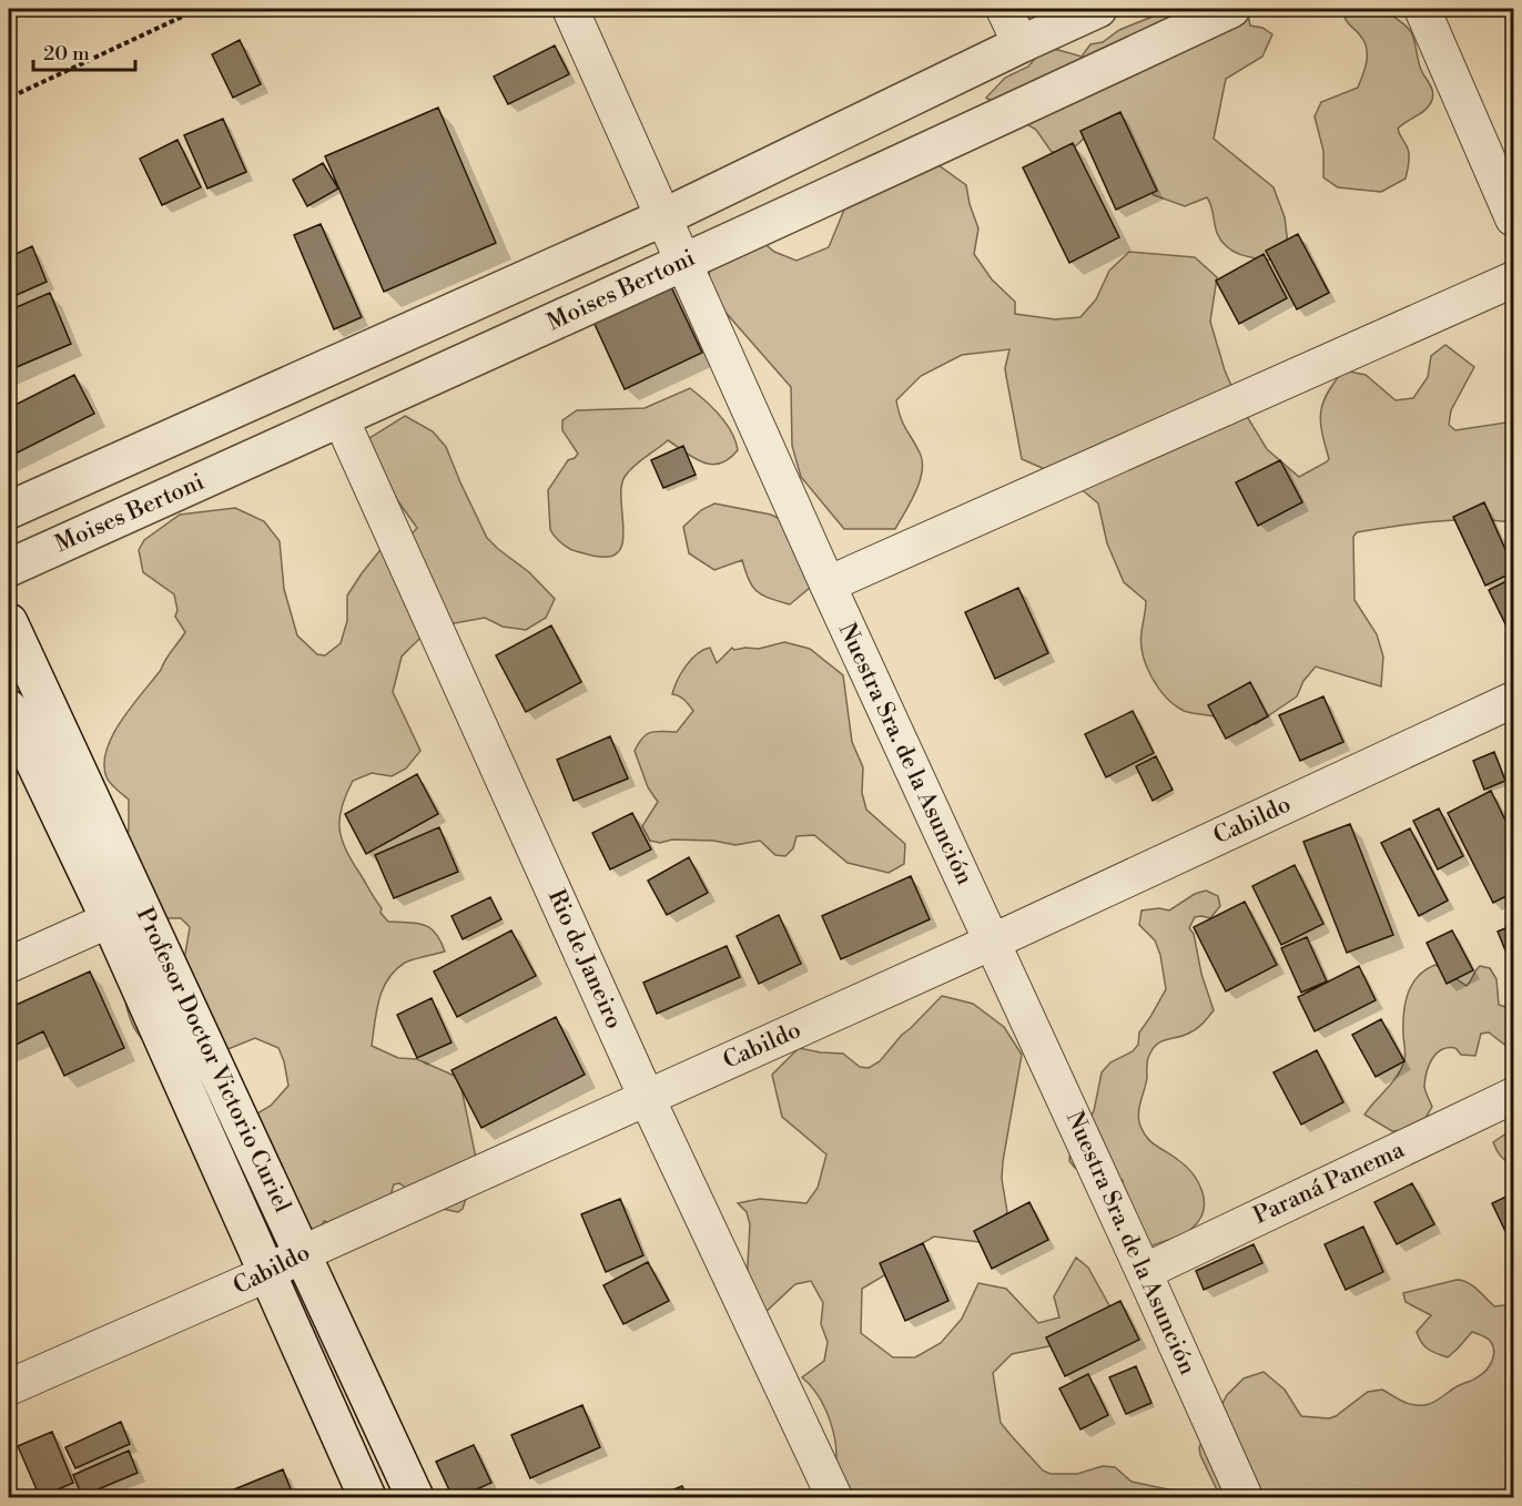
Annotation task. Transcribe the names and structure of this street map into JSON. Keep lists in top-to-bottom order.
{
  "streets": {
    "street": [
      "Moises Bertoni",
      "Nuestra Sra. de la Asunción",
      "Cabildo",
      "Rio de Janeiro",
      "Profesor Doctor Victorio Curiel",
      "Paraná Panema"
    ]
  },
  "crossings": [
    ["Moises Bertoni", "Nuestra Sra. de la Asunción"],
    ["Moises Bertoni", "Rio de Janeiro"],
    ["Nuestra Sra. de la Asunción", "Cabildo"],
    ["Nuestra Sra. de la Asunción", "Paraná Panema"],
    ["Cabildo", "Rio de Janeiro"],
    ["Cabildo", "Profesor Doctor Victorio Curiel"]
  ],
  "scale_bar": "20 m"
}
